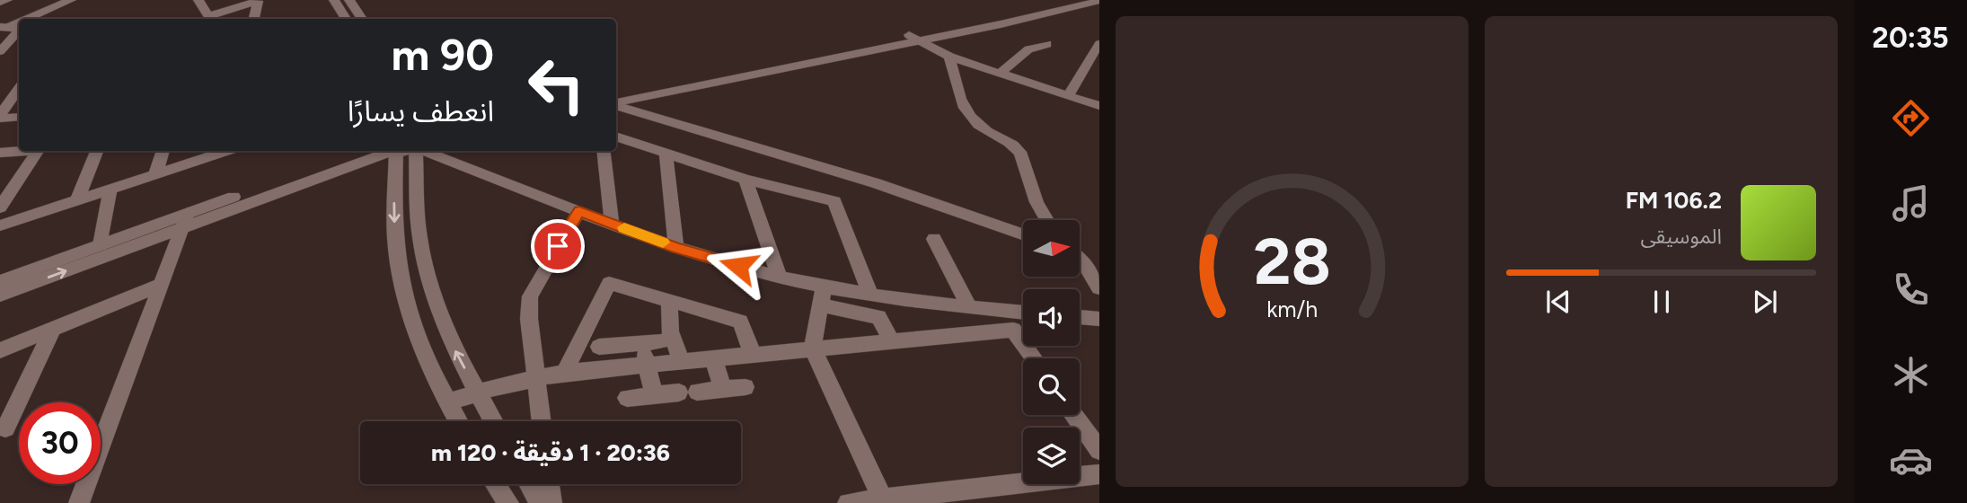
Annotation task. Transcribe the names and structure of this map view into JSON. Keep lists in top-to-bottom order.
{
  "north": "right",
  "page": {
    "tabs": "20:35",
    "turn": ["90 m", "انعطف يسارًا"],
    "song": ["106.2 FM", "الموسيقى"],
    "limit": "30",
    "trip": "20:36 · 1 دقيقة · 120 m",
    "gauge": ["28", "km/h"]
  }
}
